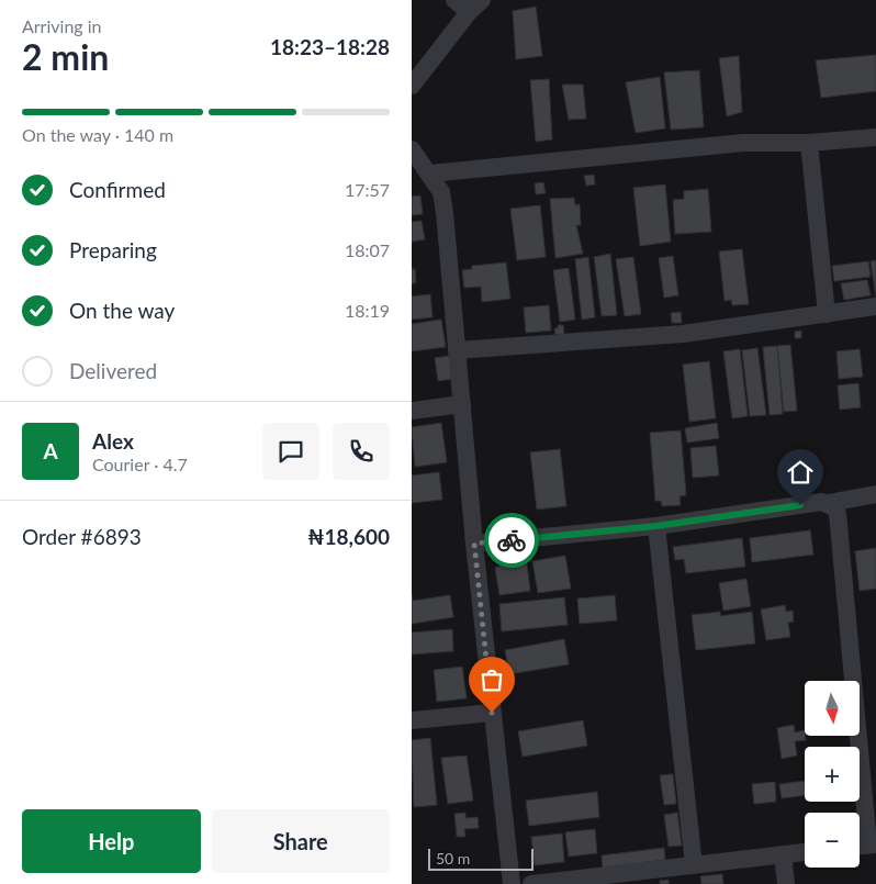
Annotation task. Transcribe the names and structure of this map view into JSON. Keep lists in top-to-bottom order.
{
  "scale_bar": "50 m",
  "north": "bottom",
  "page": {
    "heading": ["2 min", "Arriving in", "18:23–18:28"],
    "panel": [
      "Alex",
      "Courier · 4.7",
      "Order #6893",
      "₦18,600"
    ],
    "bar": "On the way · 140 m",
    "list": [
      ["Confirmed", "17:57"],
      ["Preparing", "18:07"],
      ["On the way", "18:19"],
      "Delivered"
    ],
    "round": "A",
    "map_buttons": ["+", "−"],
    "buttons": ["Help", "Share"],
    "scale": "50 m"
  }
}
